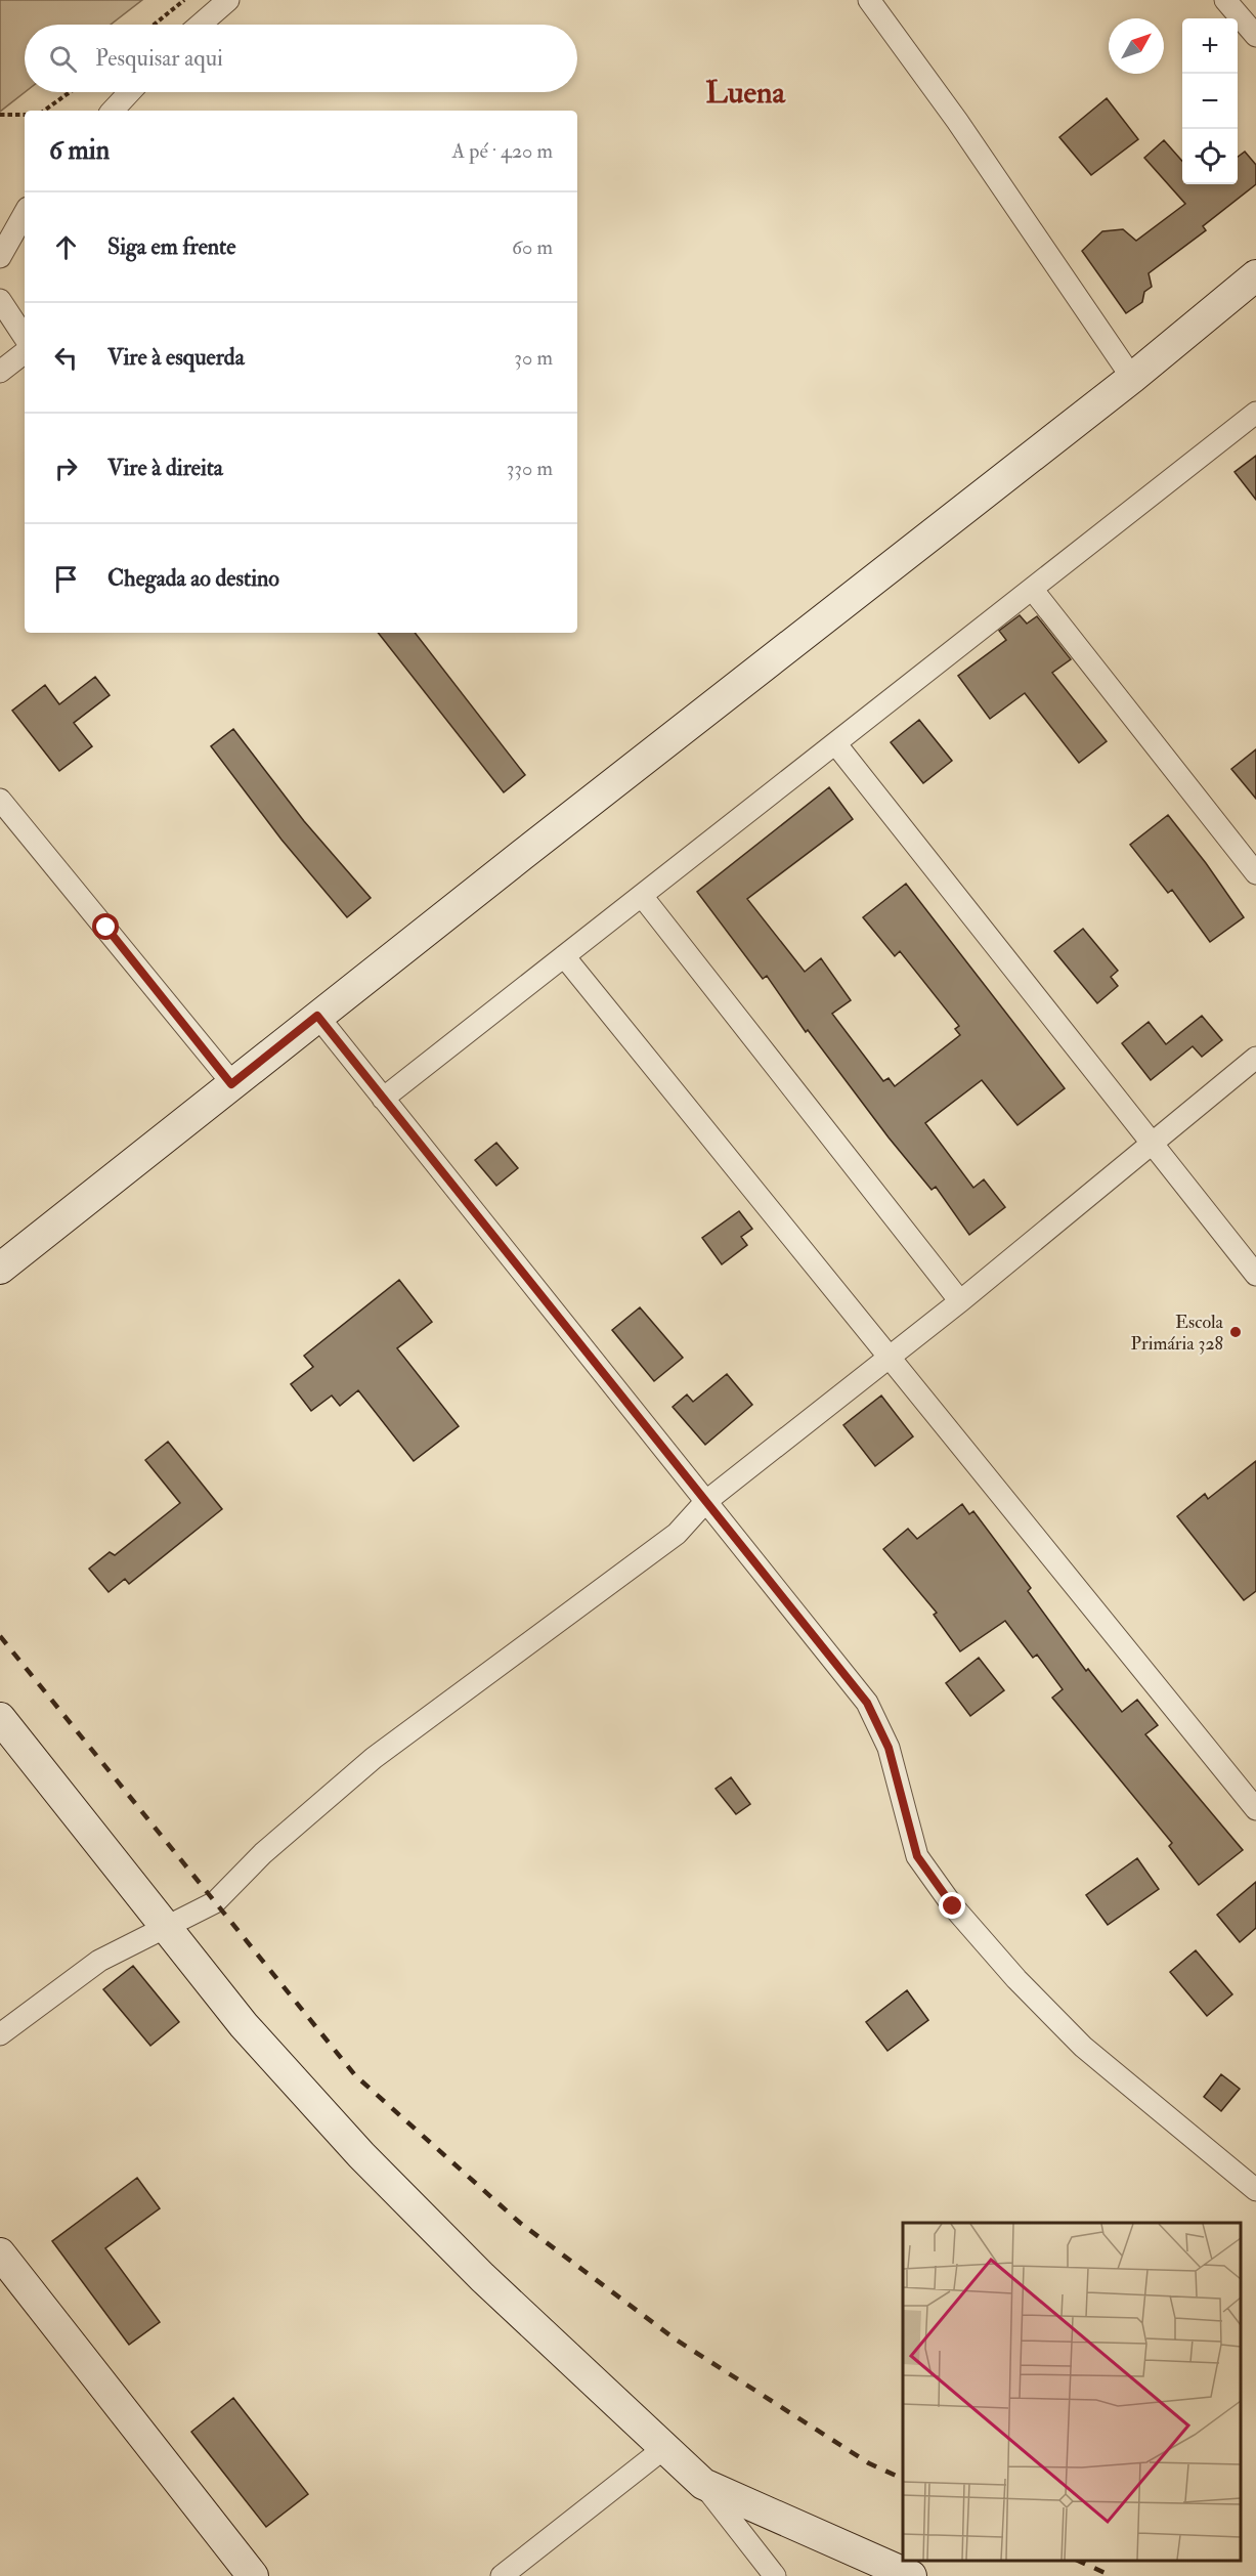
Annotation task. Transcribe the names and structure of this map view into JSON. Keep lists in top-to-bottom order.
{
  "districts": ["Luena"],
  "places": ["Escola Primária 328"],
  "north": "top right",
  "page": {
    "map_buttons": ["+", "−"],
    "search": "Pesquisar aqui",
    "heading": ["6 min", "A pé · 420 m"],
    "list": [
      ["Siga em frente", "60 m"],
      ["Vire à esquerda", "30 m"],
      ["Vire à direita", "330 m"],
      "Chegada ao destino"
    ]
  }
}
